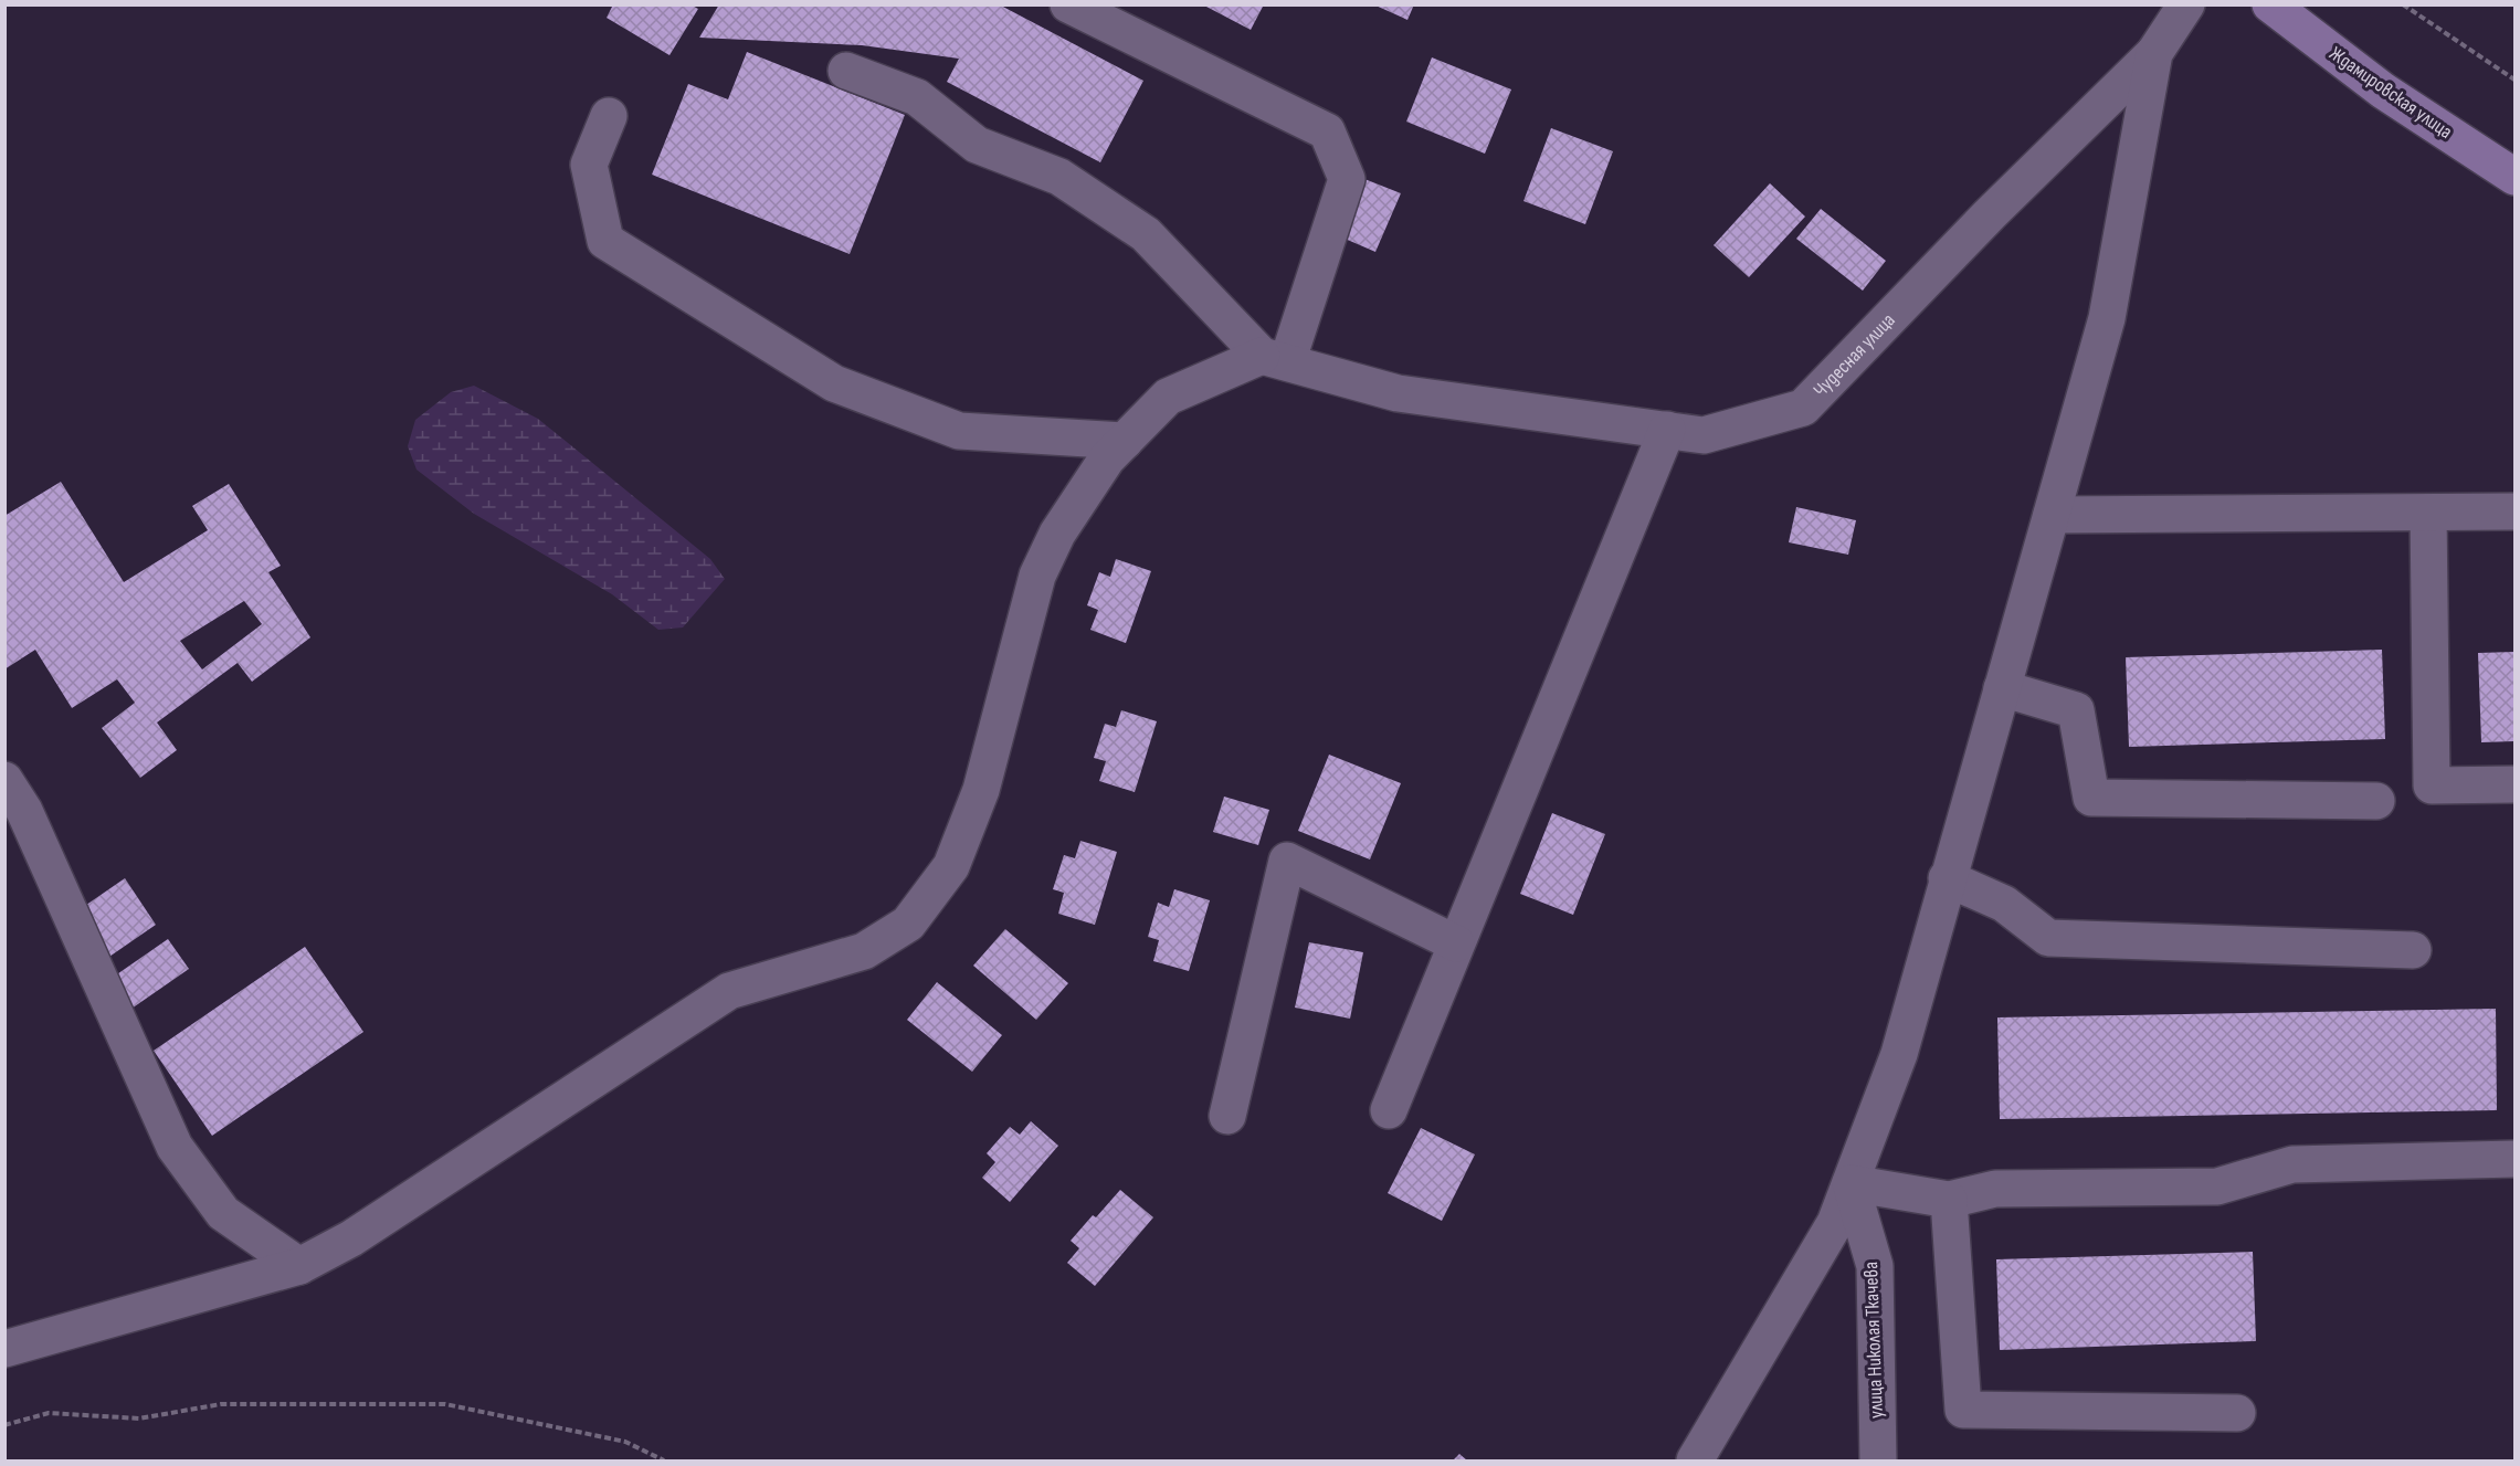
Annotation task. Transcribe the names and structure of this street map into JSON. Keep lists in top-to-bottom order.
{
  "streets": {
    "main road": ["Ждамировская улица"],
    "street": ["Чудесная улица", "улица Николая Ткачева"]
  }
}
